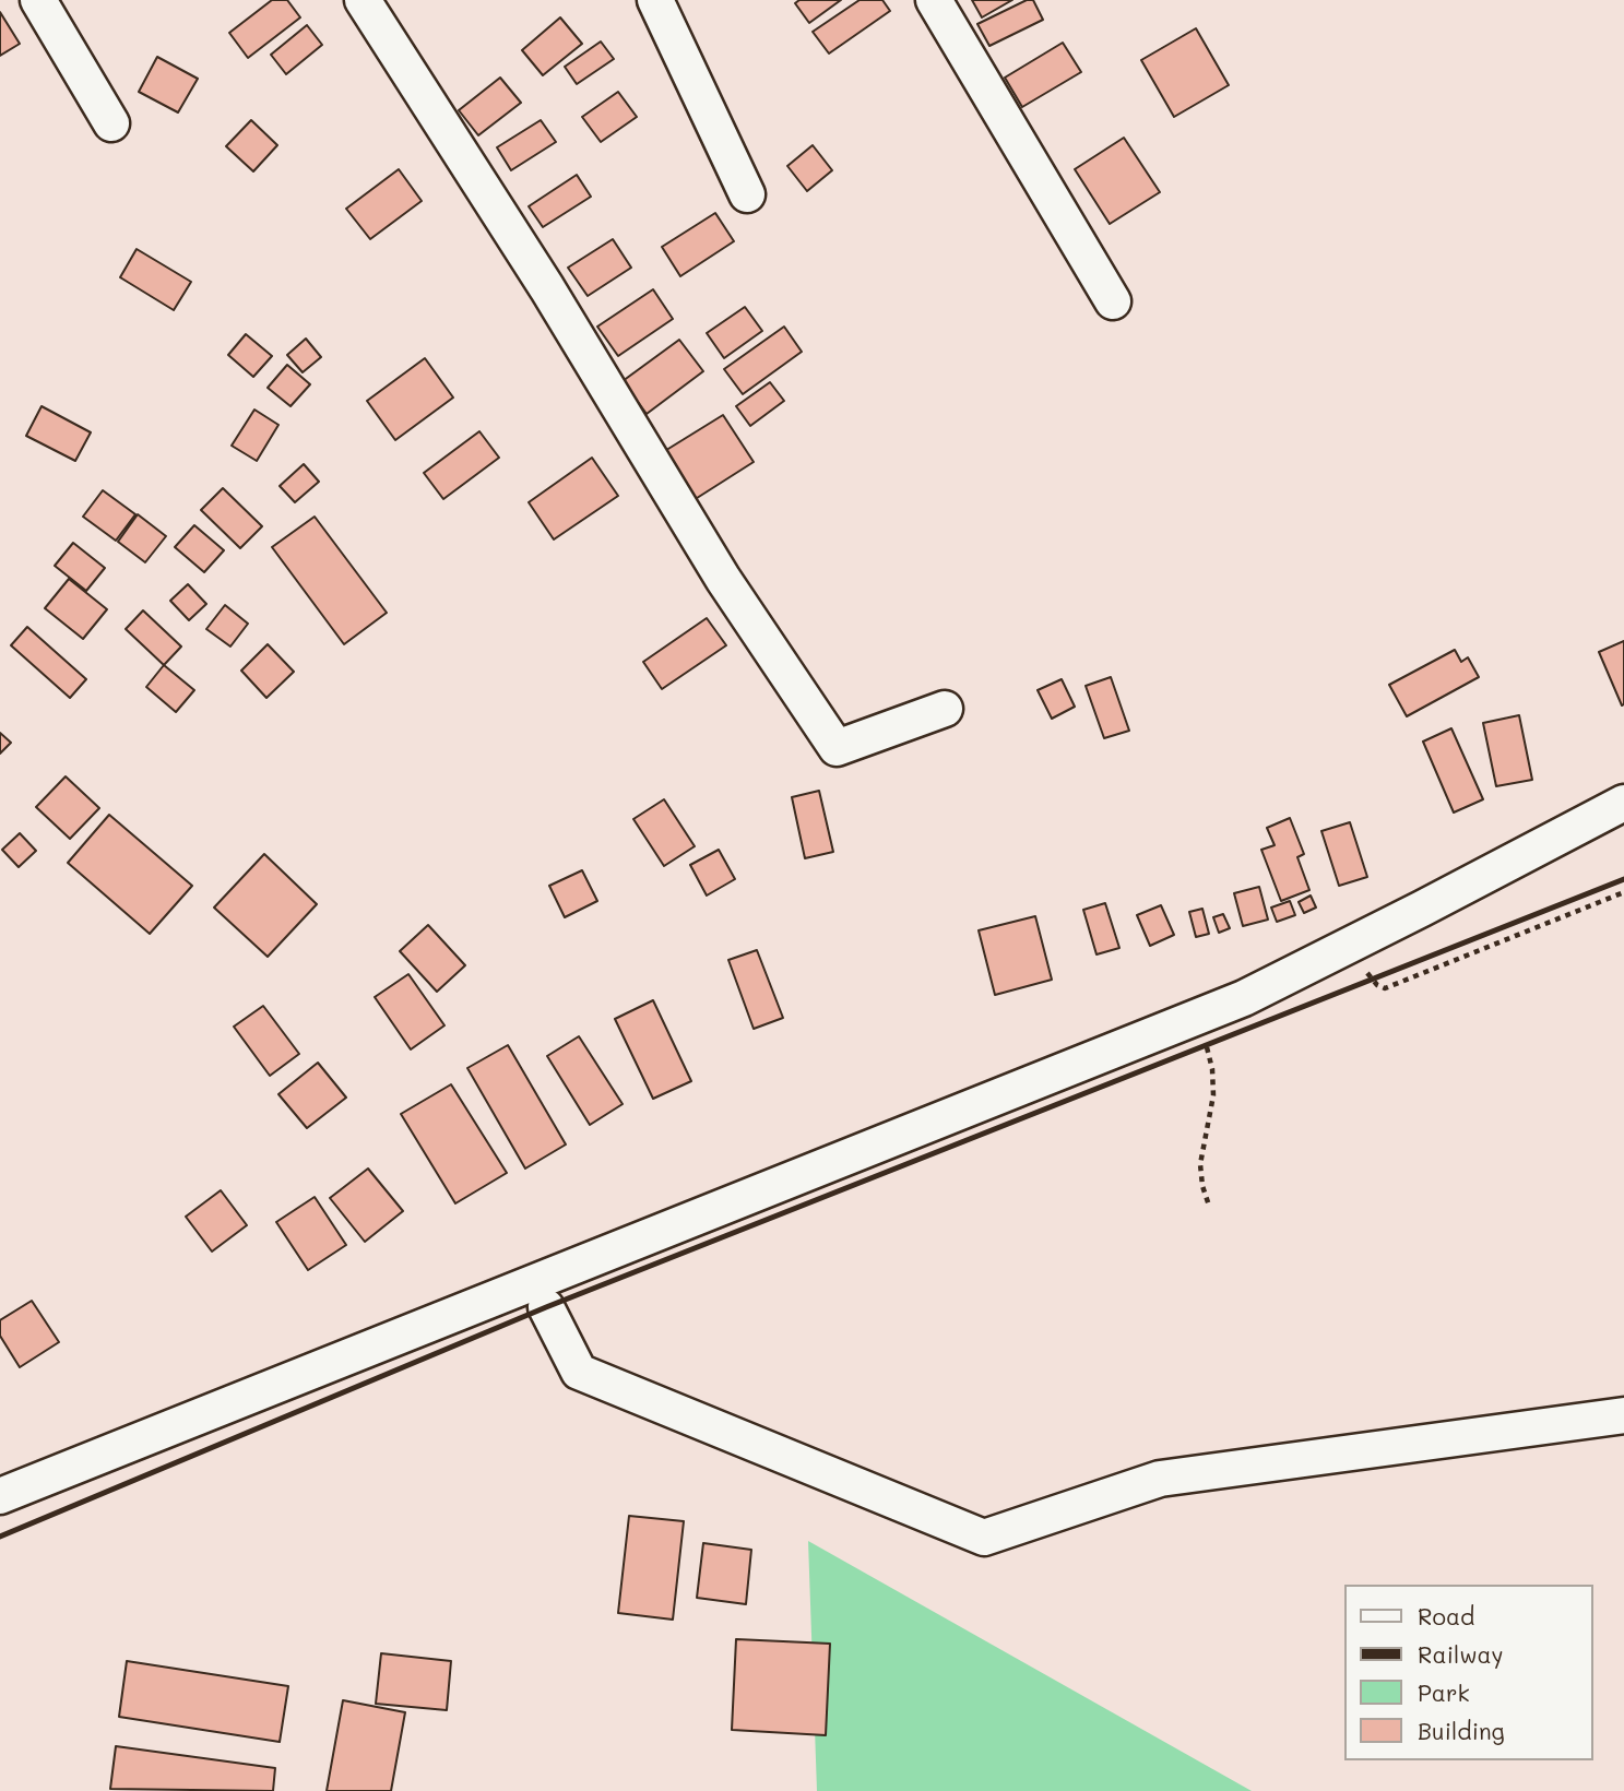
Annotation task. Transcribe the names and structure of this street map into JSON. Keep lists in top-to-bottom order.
{
  "legend": [
    "Road",
    "Railway",
    "Park",
    "Building"
  ]
}
